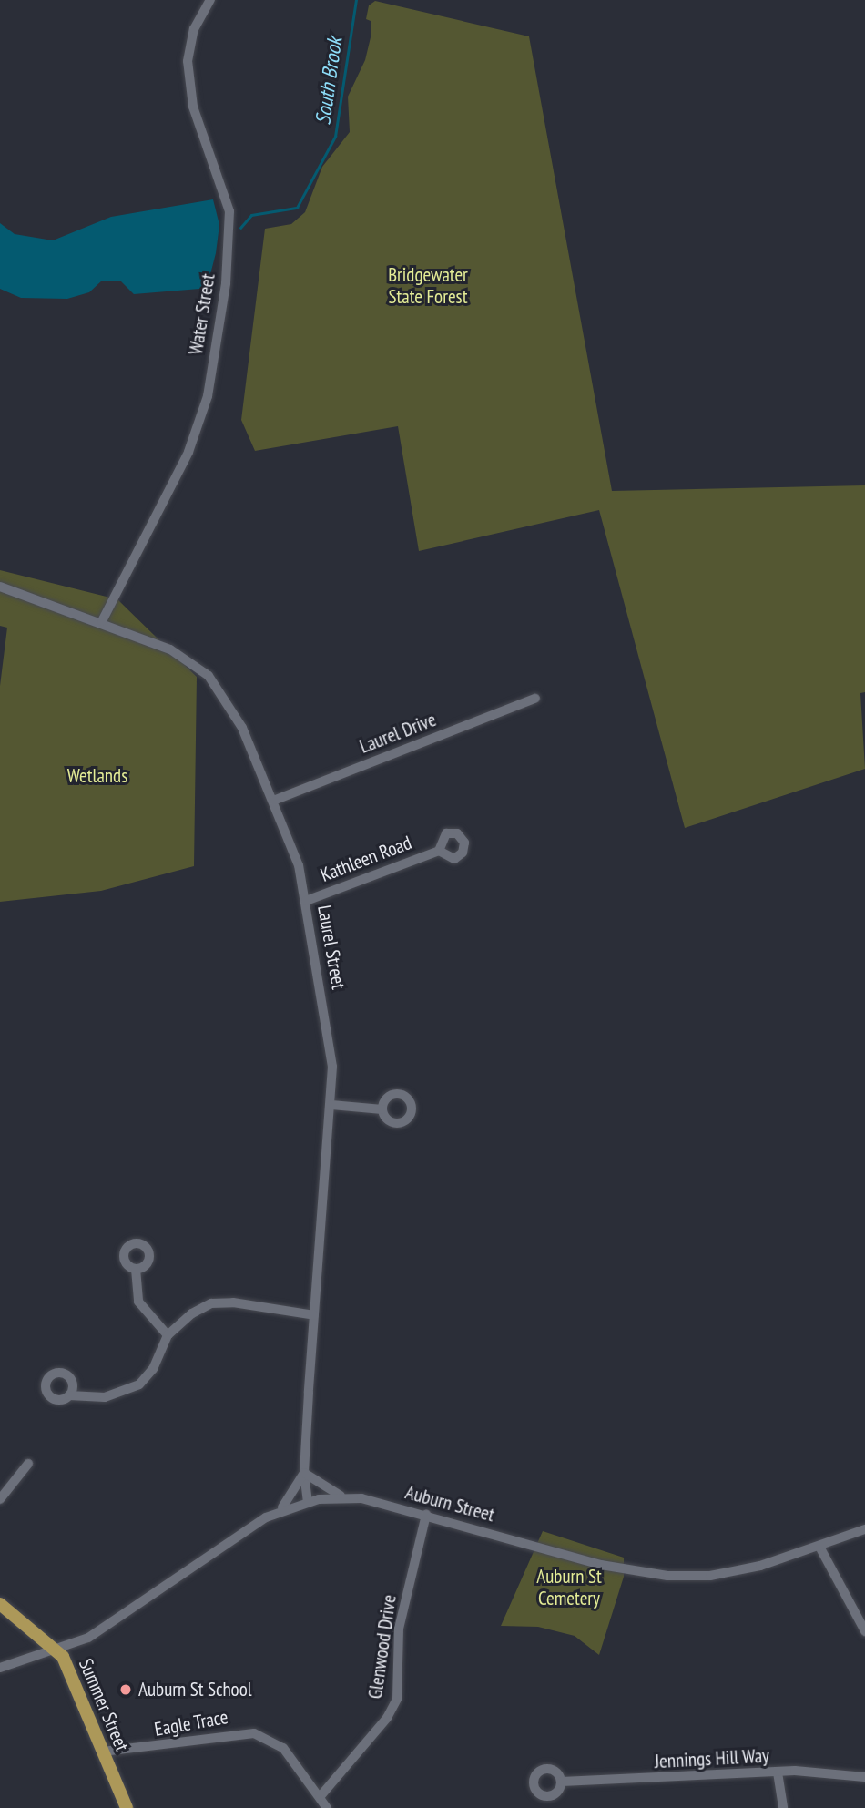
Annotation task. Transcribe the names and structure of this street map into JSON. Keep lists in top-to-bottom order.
{
  "streets": {
    "main road": ["Summer Street"],
    "street": [
      "Water Street",
      "Laurel Drive",
      "Kathleen Road",
      "Laurel Street",
      "Auburn Street",
      "Glenwood Drive",
      "Eagle Trace",
      "Jennings Hill Way"
    ]
  },
  "crossings": [
    ["Water Street", "Laurel Street"],
    ["Laurel Drive", "Laurel Street"],
    ["Kathleen Road", "Laurel Street"],
    ["Laurel Street", "Auburn Street"],
    ["Auburn Street", "Glenwood Drive"],
    ["Auburn Street", "Summer Street"],
    ["Glenwood Drive", "Eagle Trace"],
    ["Summer Street", "Eagle Trace"]
  ],
  "water": ["South Brook"],
  "parks": ["Bridgewater State Forest", "Wetlands", "Auburn St Cemetery"],
  "places": ["Auburn St School"]
}
